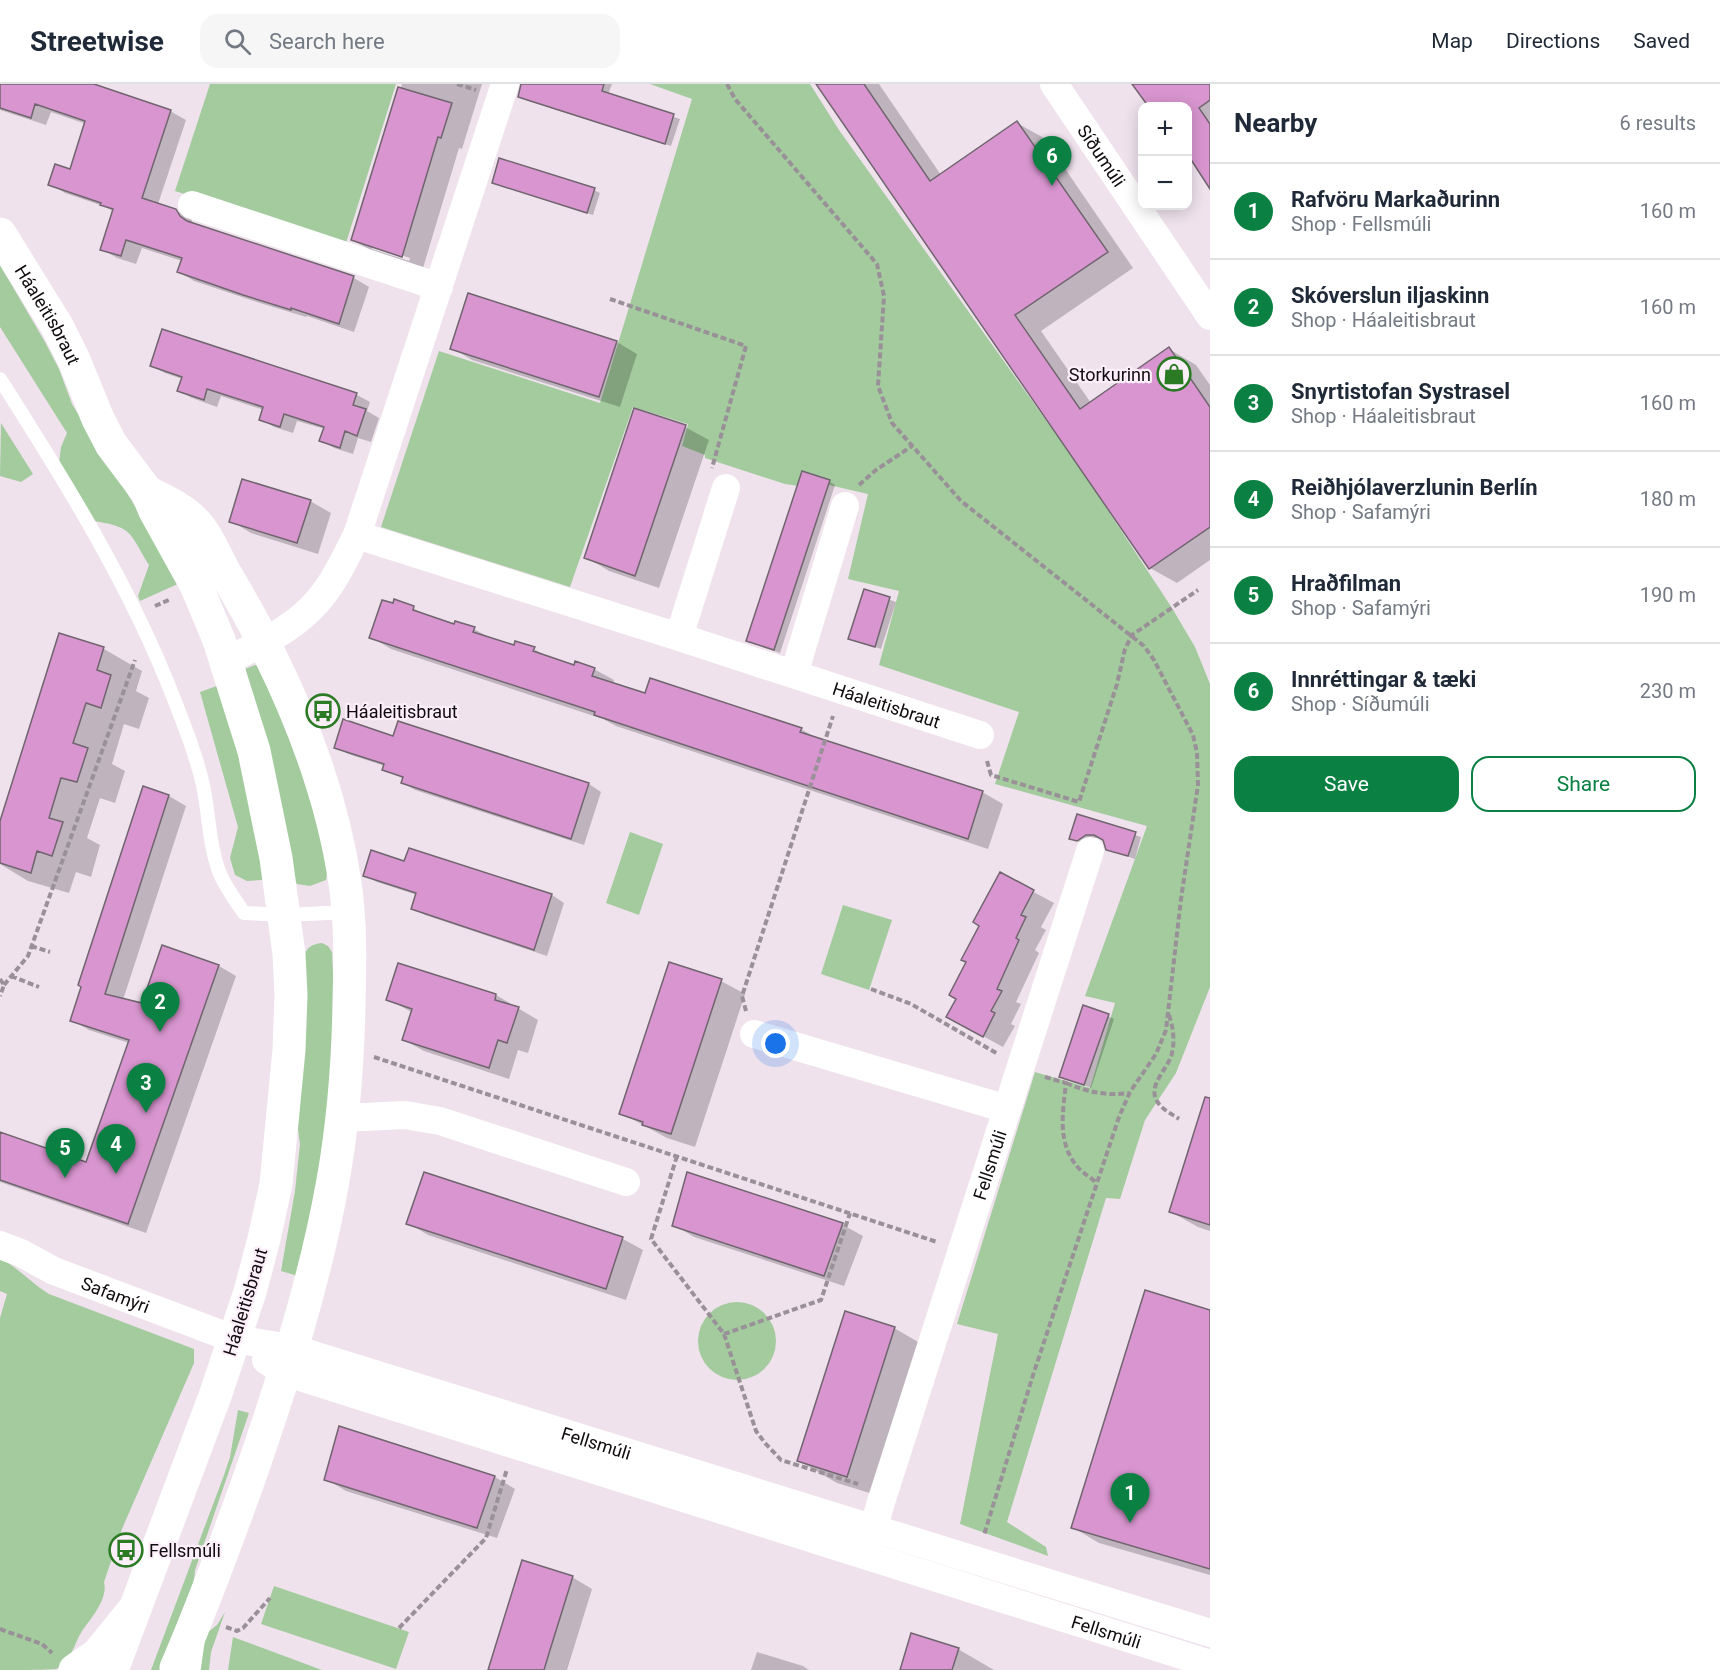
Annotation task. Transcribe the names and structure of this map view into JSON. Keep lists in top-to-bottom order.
{
  "streets": {
    "main road": ["Háaleitisbraut"],
    "street": ["Síðumúli", "Fellsmúli", "Safamýri"]
  },
  "crossings": [
    ["Háaleitisbraut", "Fellsmúli"],
    ["Háaleitisbraut", "Safamýri"],
    ["Fellsmúli", "Safamýri"]
  ],
  "places": {
    "shop": ["Storkurinn"],
    "bus stop": ["Háaleitisbraut", "Fellsmúli"]
  },
  "page": {
    "header": "Streetwise",
    "search": "Search here",
    "nav": ["Map", "Directions", "Saved"],
    "heading": ["Nearby", "6 results"],
    "map_buttons": ["+", "−"],
    "pins": [
      "6",
      "2",
      "3",
      "4",
      "5",
      "1"
    ],
    "list": [
      {
        "mark": "1",
        "name": "Rafvöru Markaðurinn",
        "note": "Shop · Fellsmúli",
        "value": "160 m"
      },
      {
        "mark": "2",
        "name": "Skóverslun iljaskinn",
        "note": "Shop · Háaleitisbraut",
        "value": "160 m"
      },
      {
        "mark": "3",
        "name": "Snyrtistofan Systrasel",
        "note": "Shop · Háaleitisbraut",
        "value": "160 m"
      },
      {
        "mark": "4",
        "name": "Reiðhjólaverzlunin Berlín",
        "note": "Shop · Safamýri",
        "value": "180 m"
      },
      {
        "mark": "5",
        "name": "Hraðfilman",
        "note": "Shop · Safamýri",
        "value": "190 m"
      },
      {
        "mark": "6",
        "name": "Innréttingar & tæki",
        "note": "Shop · Síðumúli",
        "value": "230 m"
      }
    ],
    "buttons": ["Save", "Share"]
  }
}
